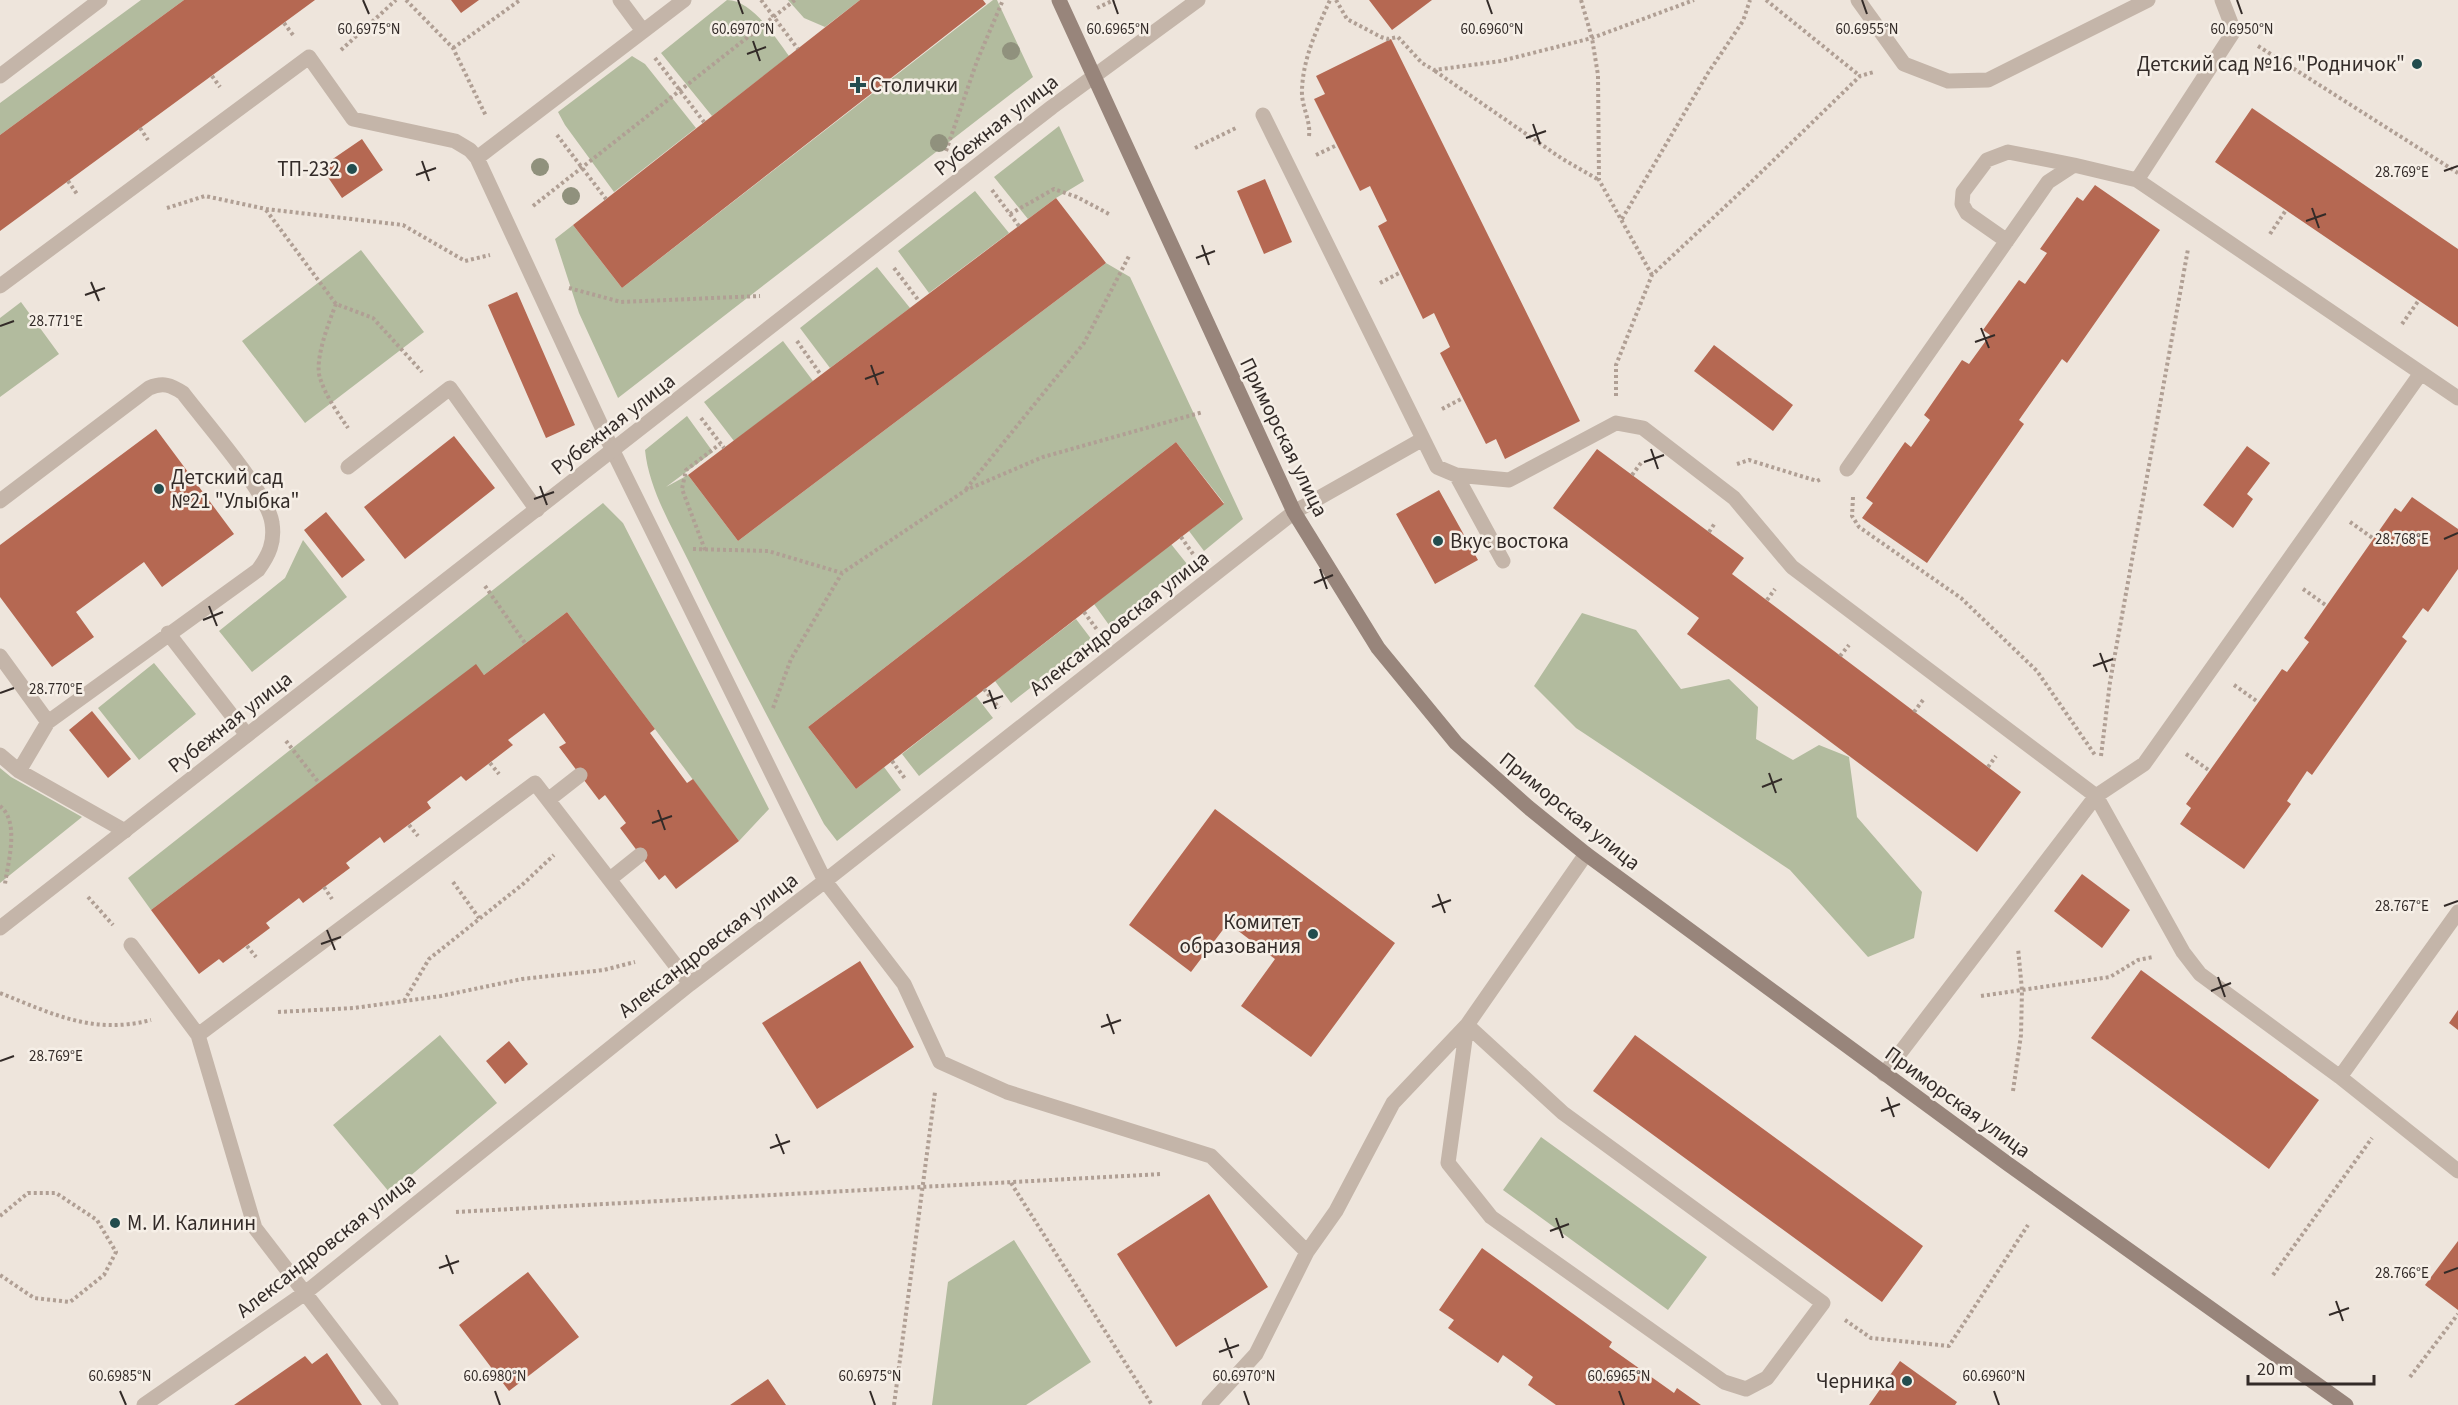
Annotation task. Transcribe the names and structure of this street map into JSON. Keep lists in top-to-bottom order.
{
  "streets": {
    "main road": ["Приморская улица"],
    "street": ["Рубежная улица", "Александровская улица"]
  },
  "crossings": [
    ["Рубежная улица", "Приморская улица"],
    ["Приморская улица", "Александровская улица"]
  ],
  "places": {
    "other": [
      "Детский сад №16 \"Родничок\"",
      "ТП-232",
      "Детский сад №21 \"Улыбка\"",
      "Вкус востока",
      "Комитет образования",
      "М. И. Калинин",
      "Черника"
    ],
    "health": ["Столички"]
  },
  "scale_bar": "20 m",
  "coordinates": [
    "60.6975°N",
    "60.6970°N",
    "60.6965°N",
    "60.6960°N",
    "60.6955°N",
    "60.6950°N",
    "28.769°E",
    "28.771°E",
    "28.768°E",
    "28.770°E",
    "28.767°E",
    "28.766°E",
    "60.6985°N",
    "60.6980°N"
  ]
}
